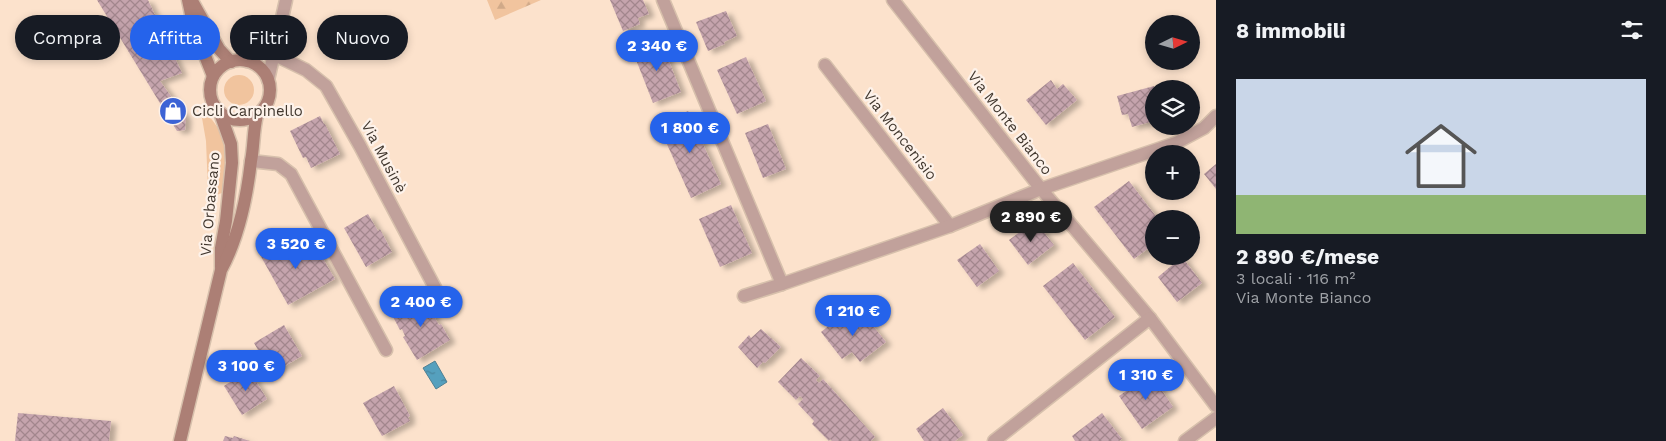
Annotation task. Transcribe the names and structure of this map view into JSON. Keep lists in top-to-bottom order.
{
  "streets": {
    "main road": ["Via Orbassano"],
    "street": ["Via Monte Bianco", "Via Moncenisio", "Via Musinè"]
  },
  "places": {
    "shop": ["Cicli Carpinello"]
  },
  "north": "right",
  "page": {
    "heading": "8 immobili",
    "map_buttons": ["+", "−"],
    "chip": [
      "Compra",
      "Affitta",
      "Filtri",
      "Nuovo"
    ],
    "price": [
      "2 340 €",
      "1 800 €",
      "2 890 €",
      "3 520 €",
      "2 400 €",
      "1 210 €",
      "3 100 €",
      "1 310 €"
    ],
    "list": [
      {
        "name": "2 890 €/mese",
        "note": "3 locali · 116 m² · Via Monte Bianco"
      }
    ]
  }
}
